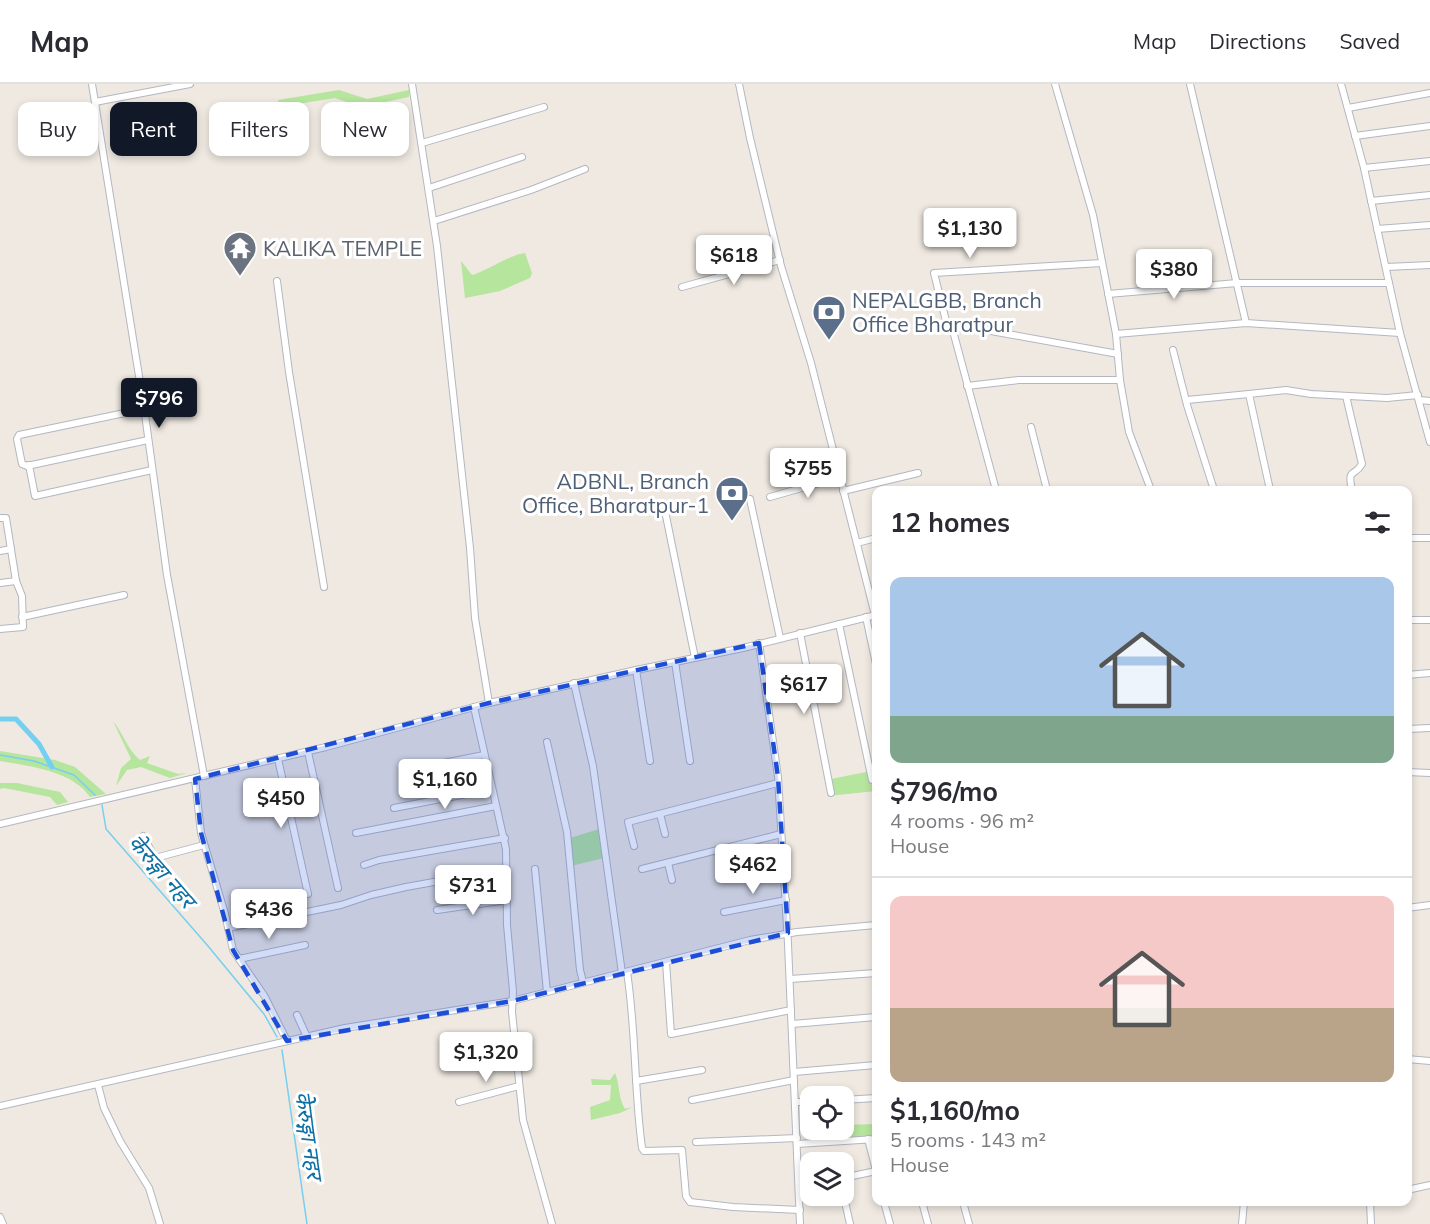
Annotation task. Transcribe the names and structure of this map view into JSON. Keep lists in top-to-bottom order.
{
  "water": ["केरुङ्गा नहर", "केेरुङ्गा नहर"],
  "places": {
    "temple": ["KALIKA TEMPLE"],
    "bank": ["NEPALGBB, Branch Office Bharatpur", "ADBNL, Branch Office, Bharatpur-1"]
  },
  "page": {
    "header": "Map",
    "nav": ["Map", "Directions", "Saved"],
    "chip": [
      "Buy",
      "Rent",
      "Filters",
      "New"
    ],
    "price": [
      "$1,130",
      "$618",
      "$380",
      "$796",
      "$755",
      "$617",
      "$1,160",
      "$450",
      "$462",
      "$731",
      "$436",
      "$1,320"
    ],
    "heading": "12 homes",
    "list": [
      {
        "name": "$796/mo",
        "note": "4 rooms · 96 m² · House"
      },
      {
        "name": "$1,160/mo",
        "note": "5 rooms · 143 m² · House"
      }
    ]
  }
}
